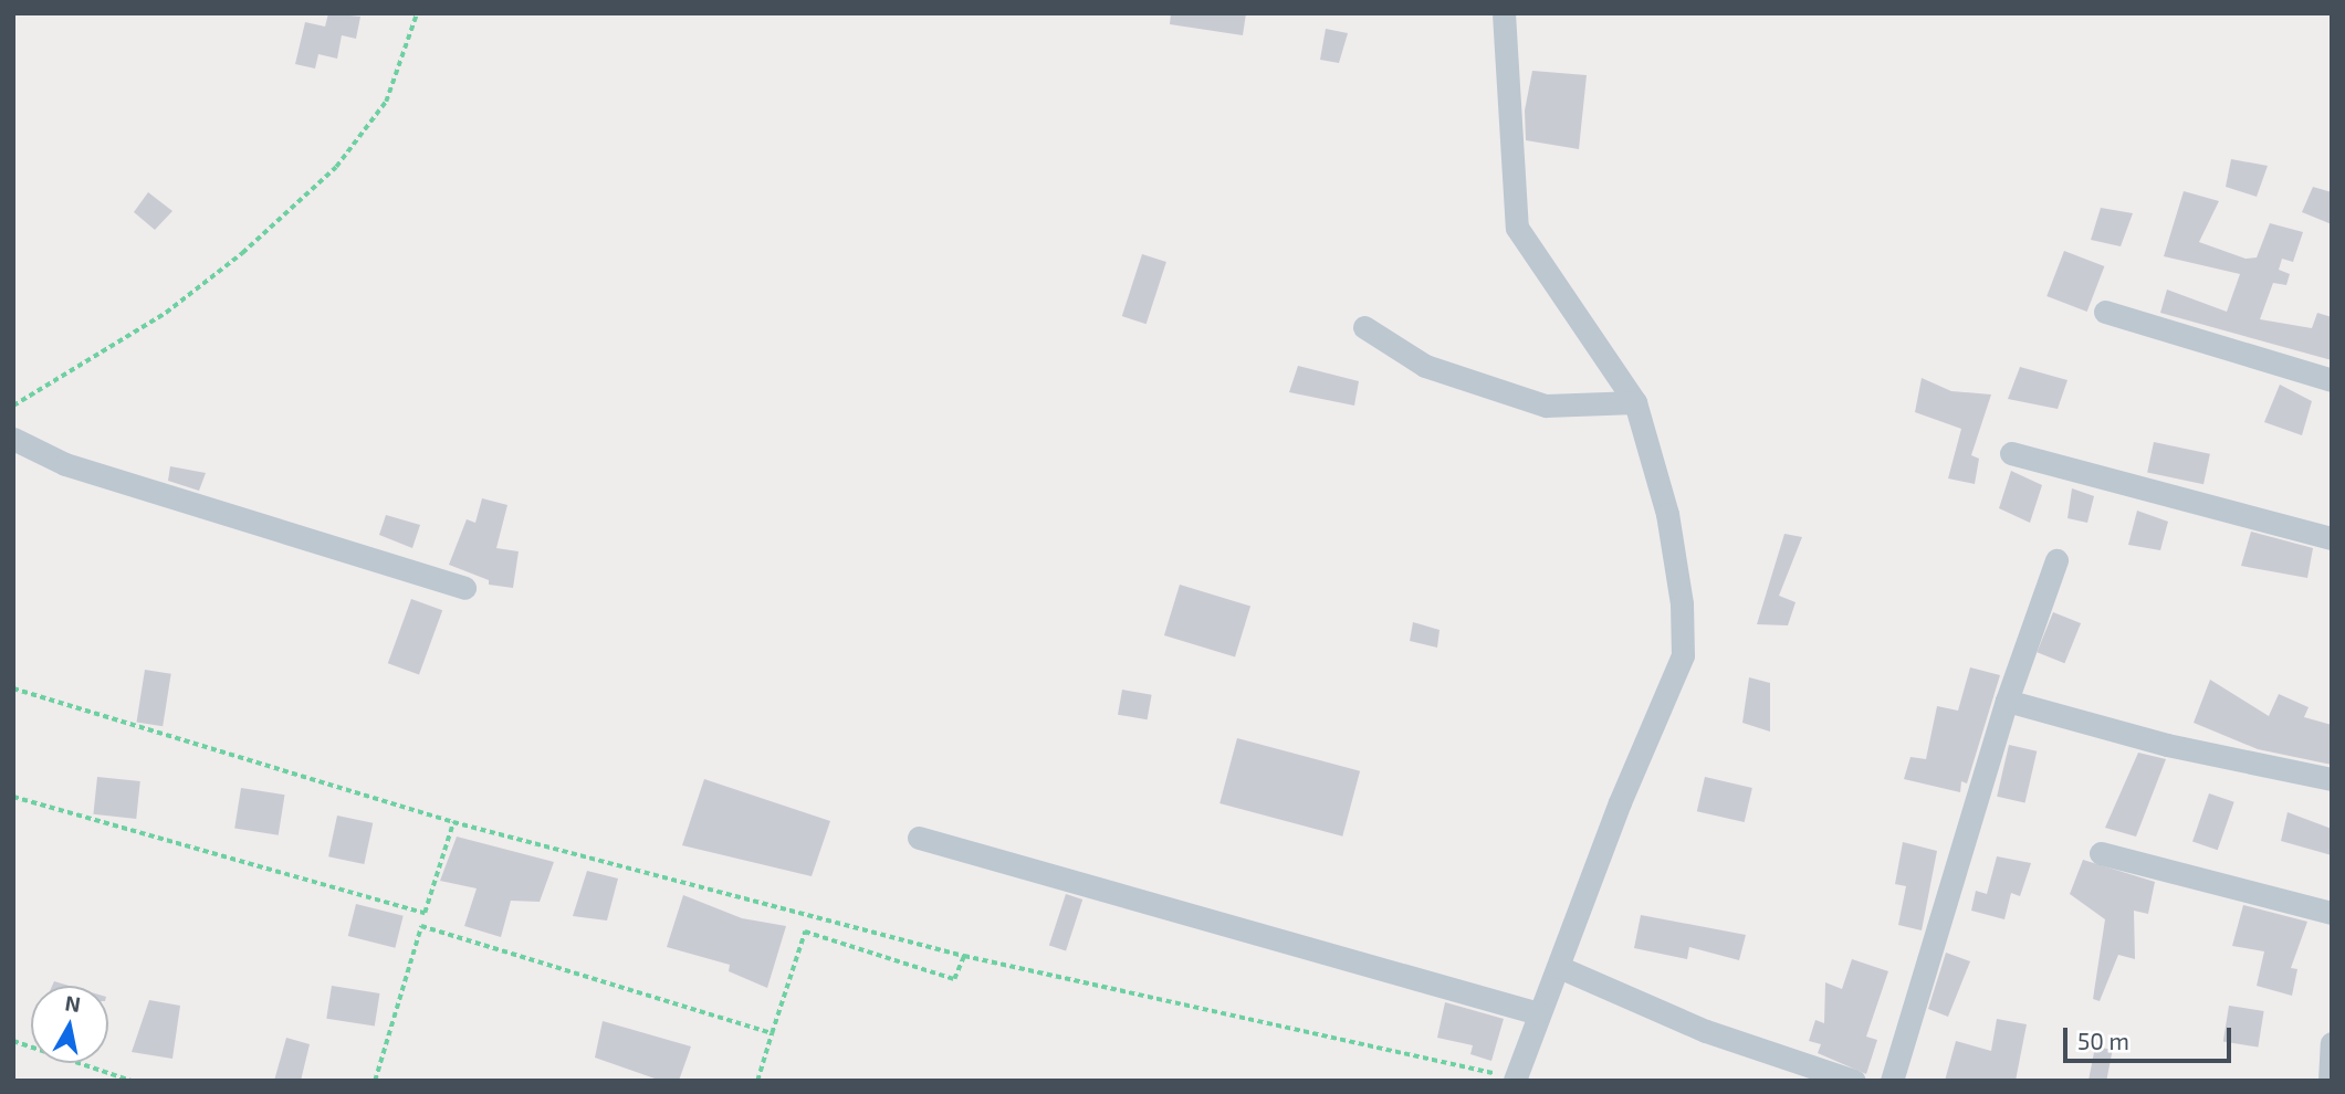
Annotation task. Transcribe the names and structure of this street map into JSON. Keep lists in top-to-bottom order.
{
  "scale_bar": "50 m",
  "north": "top"
}
